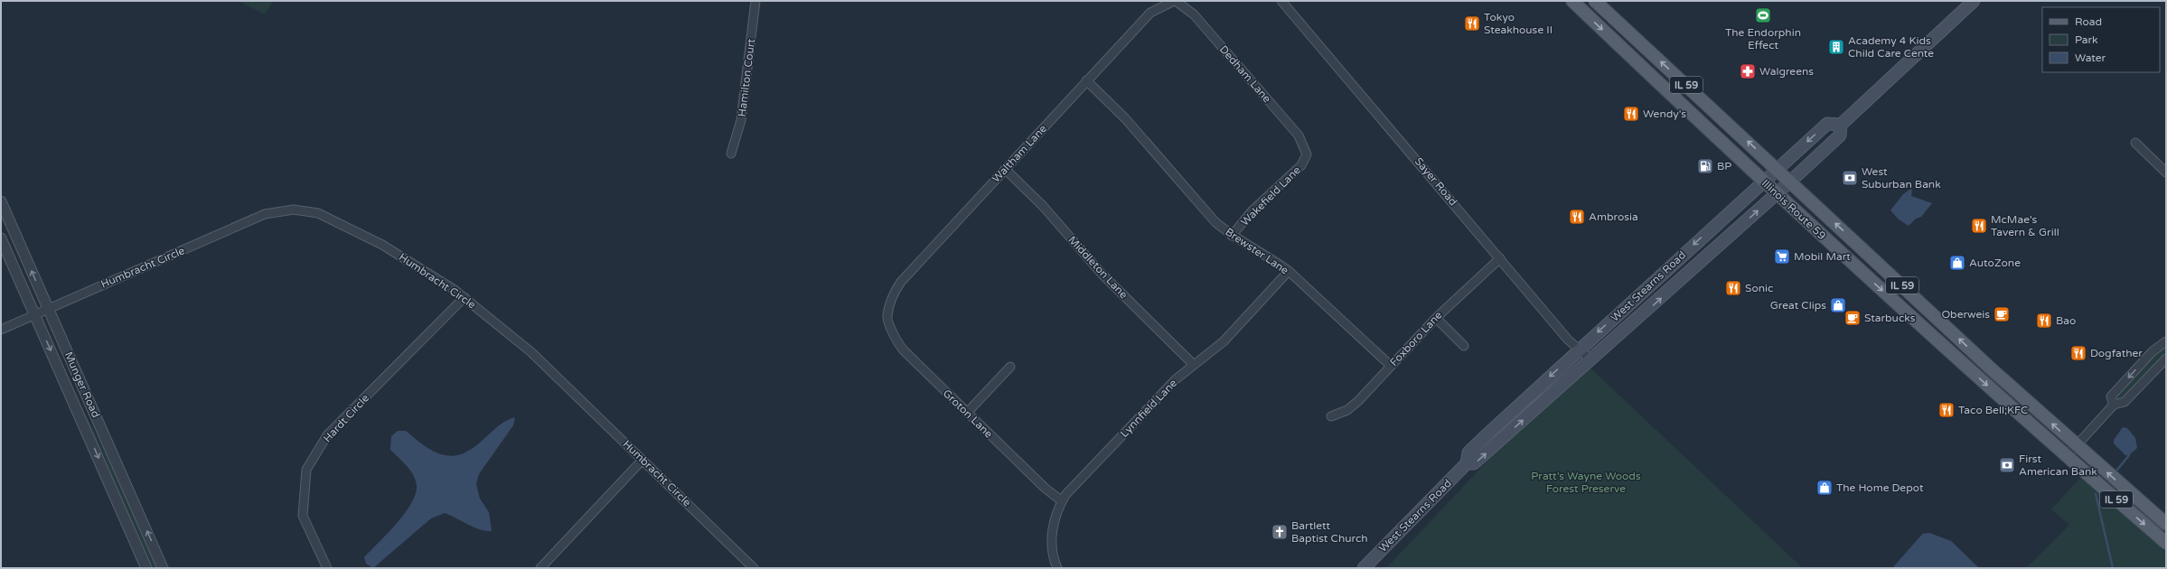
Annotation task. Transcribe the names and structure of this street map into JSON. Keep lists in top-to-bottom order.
{
  "streets": {
    "main road": ["IL 59", "Illinois Route 59", "West Stearns Road"],
    "street": [
      "Dedham Lane",
      "Hamilton Court",
      "Waltham Lane",
      "Sayer Road",
      "Wakefield Lane",
      "Brewster Lane",
      "Humbracht Circle",
      "Middleton Lane",
      "Foxboro Lane",
      "Munger Road",
      "Lynnfield Lane",
      "Groton Lane",
      "Hardt Circle"
    ]
  },
  "crossings": [
    ["Dedham Lane", "Waltham Lane"],
    ["Dedham Lane", "Wakefield Lane"],
    ["Waltham Lane", "Brewster Lane"],
    ["Waltham Lane", "Middleton Lane"],
    ["Waltham Lane", "Groton Lane"],
    ["Sayer Road", "West Stearns Road"],
    ["Sayer Road", "Foxboro Lane"],
    ["Wakefield Lane", "Brewster Lane"],
    ["Illinois Route 59", "West Stearns Road"],
    ["Brewster Lane", "Foxboro Lane"],
    ["Brewster Lane", "Lynnfield Lane"],
    ["Humbracht Circle", "Munger Road"],
    ["Humbracht Circle", "Hardt Circle"],
    ["Middleton Lane", "Lynnfield Lane"],
    ["Lynnfield Lane", "Groton Lane"]
  ],
  "parks": ["Pratt’s Wayne Woods Forest Preserve"],
  "places": {
    "sports": ["The Endorphin Effect"],
    "restaurant": [
      "Tokyo Steakhouse II",
      "Wendy's",
      "Ambrosia",
      "McMae's Tavern & Grill",
      "Sonic",
      "Bao",
      "Dogfather",
      "Taco Bell;KFC"
    ],
    "building": ["Academy 4 Kids Child Care Cente"],
    "pharmacy": ["Walgreens"],
    "fuel station": ["BP"],
    "bank": ["West Suburban Bank", "First American Bank"],
    "supermarket": ["Mobil Mart"],
    "shop": ["AutoZone", "Great Clips", "The Home Depot"],
    "cafe": ["Oberweis", "Starbucks"],
    "church": ["Bartlett Baptist Church"]
  },
  "legend": ["Road", "Park", "Water"]
}
